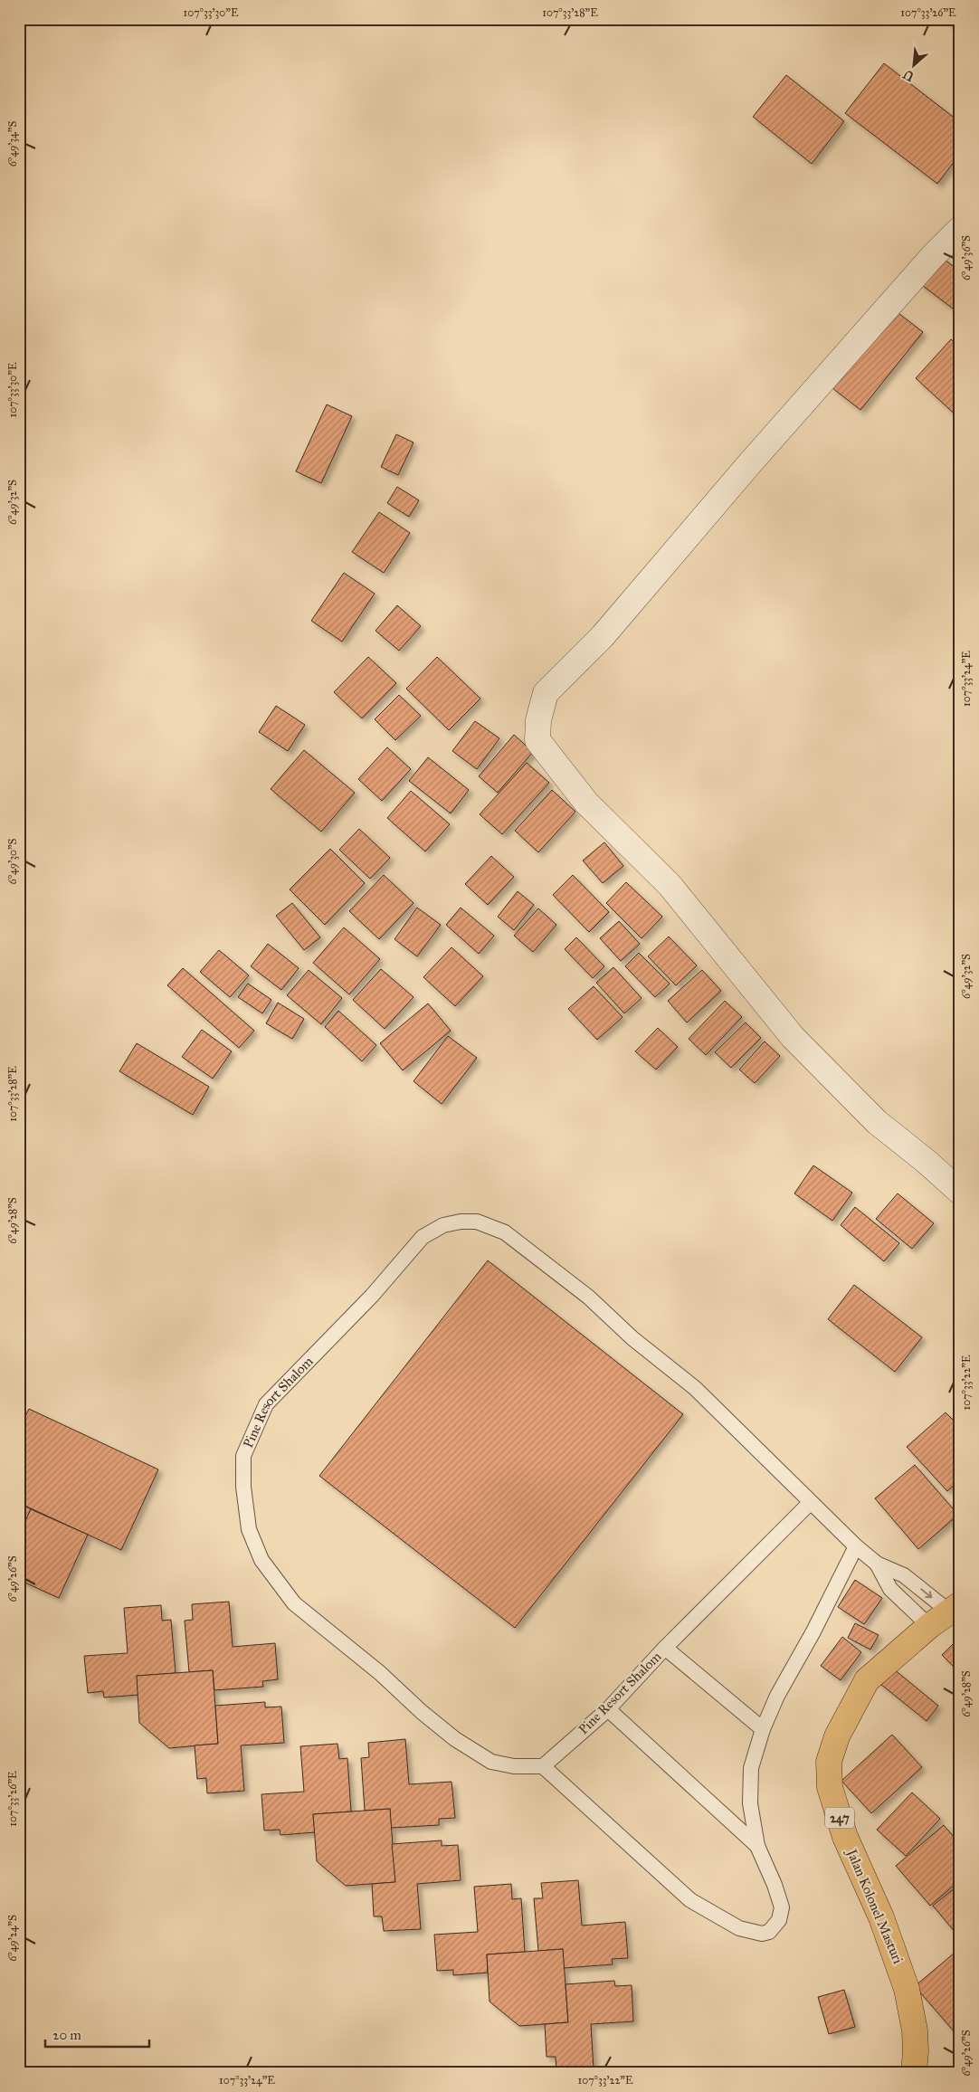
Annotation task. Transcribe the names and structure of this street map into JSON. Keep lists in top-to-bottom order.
{
  "streets": {
    "main road": ["247", "Jalan Kolonel Masturi"],
    "lane": ["Pine Resort Shalom"]
  },
  "crossings": [
    ["Pine Resort Shalom", "Jalan Kolonel Masturi"]
  ],
  "scale_bar": "20 m",
  "north": "bottom left",
  "coordinates": [
    "107°33'30\"E",
    "107°33'28\"E",
    "107°33'26\"E",
    "6°49'34\"S",
    "6°49'36\"S",
    "6°49'32\"S",
    "107°33'24\"E",
    "6°49'30\"S",
    "6°49'28\"S",
    "107°33'22\"E",
    "6°49'26\"S",
    "6°49'24\"S"
  ]
}
